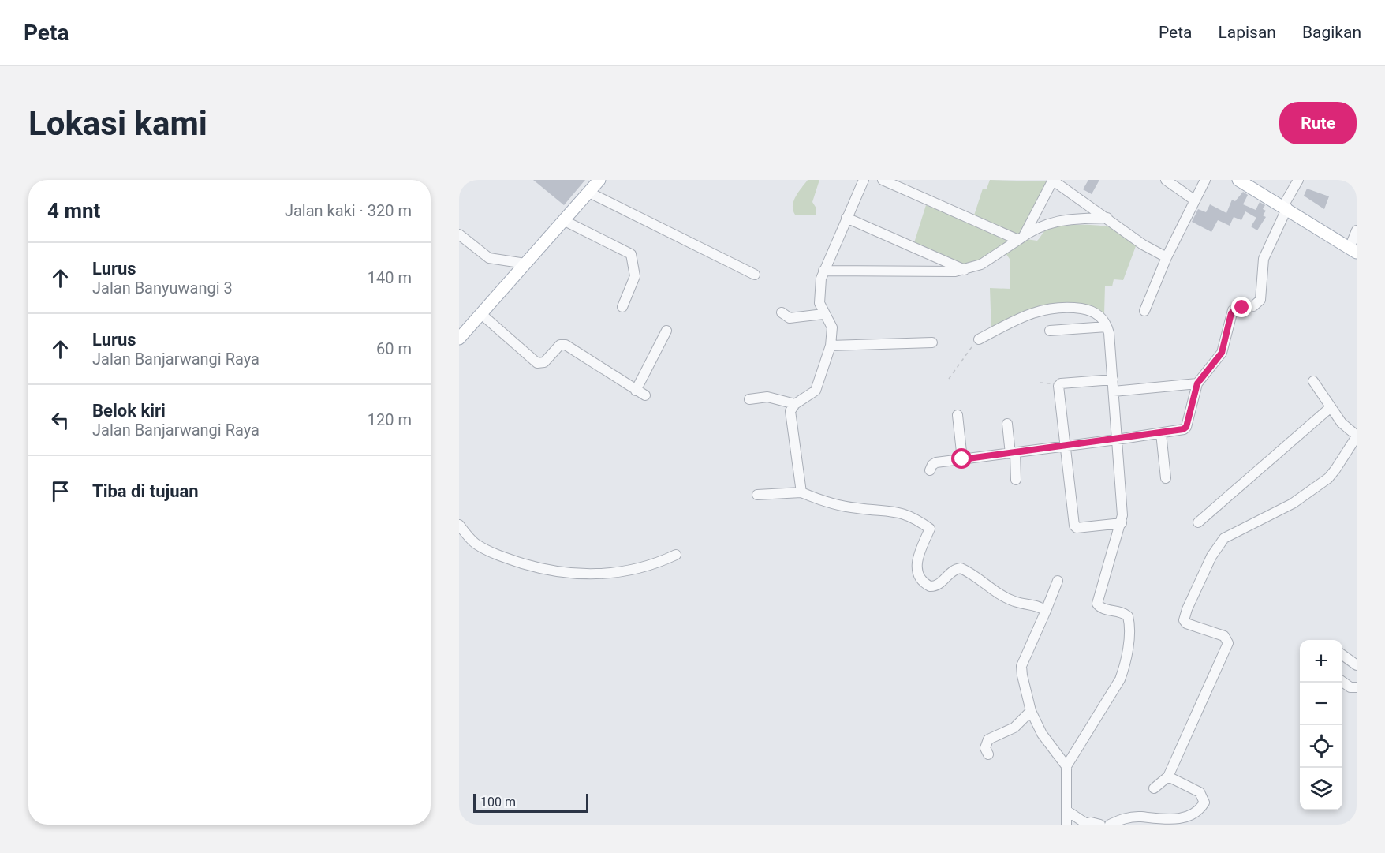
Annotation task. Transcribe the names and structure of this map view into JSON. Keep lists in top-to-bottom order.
{
  "scale_bar": "100 m",
  "page": {
    "header": "Peta",
    "nav": ["Peta", "Lapisan", "Bagikan"],
    "buttons": "Rute",
    "title": "Lokasi kami",
    "heading": ["4 mnt", "Jalan kaki · 320 m"],
    "list": [
      ["Lurus", "Jalan Banyuwangi 3", "140 m"],
      ["Lurus", "Jalan Banjarwangi Raya", "60 m"],
      ["Belok kiri", "Jalan Banjarwangi Raya", "120 m"],
      "Tiba di tujuan"
    ],
    "map_buttons": ["+", "−"],
    "scale": "100 m"
  }
}
